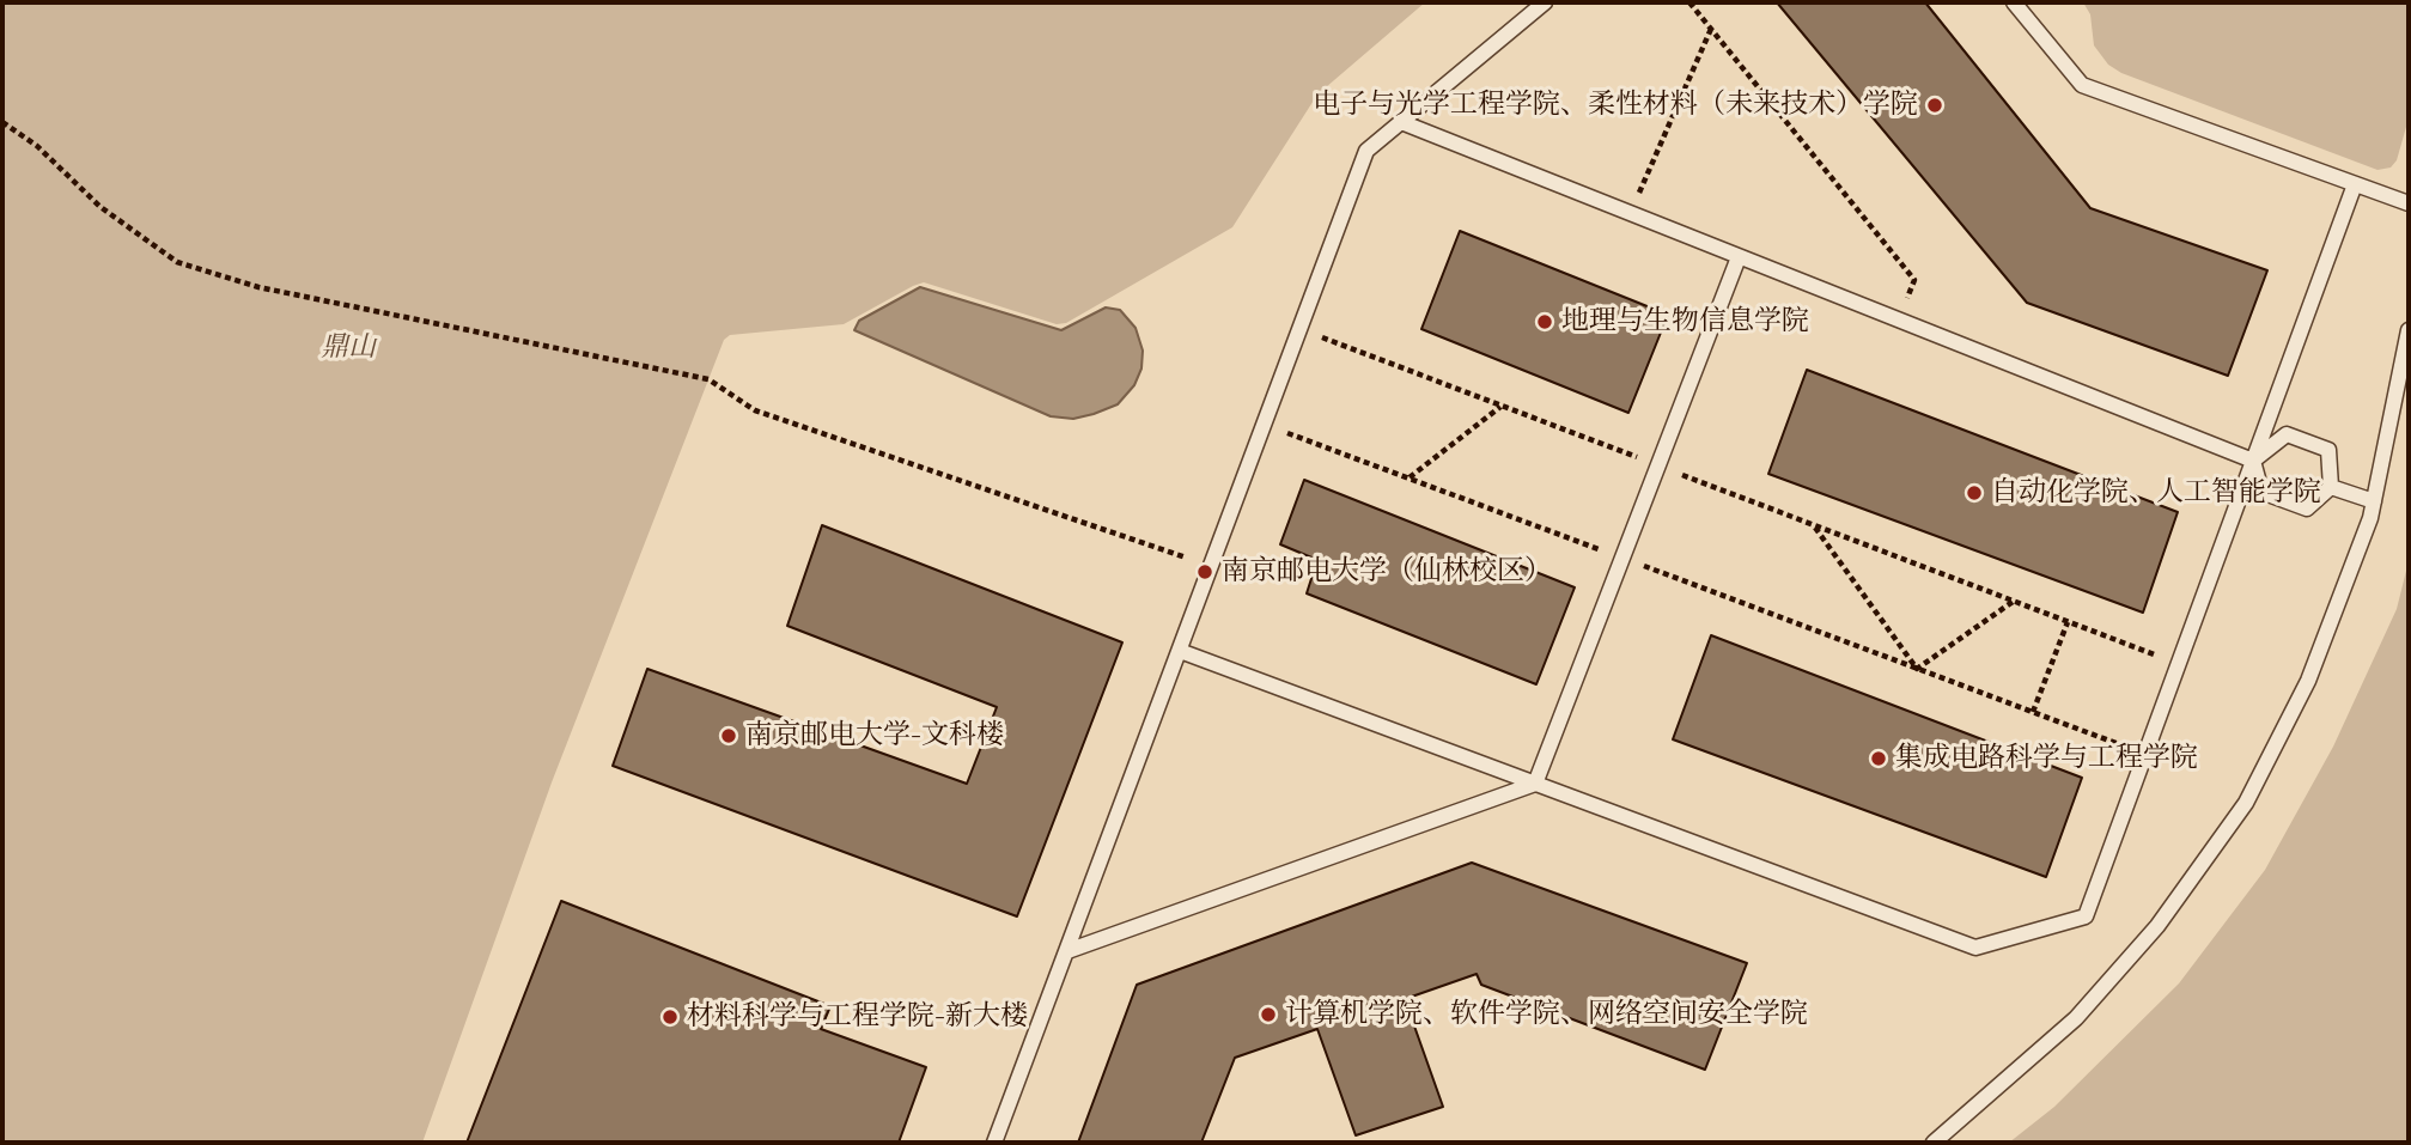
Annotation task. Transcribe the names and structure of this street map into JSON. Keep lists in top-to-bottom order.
{
  "parks": ["鼎山"],
  "places": [
    "电子与光学工程学院、柔性材料（未来技术）学院",
    "地理与生物信息学院",
    "自动化学院、人工智能学院",
    "南京邮电大学（仙林校区）",
    "南京邮电大学-文科楼",
    "集成电路科学与工程学院",
    "计算机学院、软件学院、网络空间安全学院",
    "材料科学与工程学院-新大楼"
  ]
}
